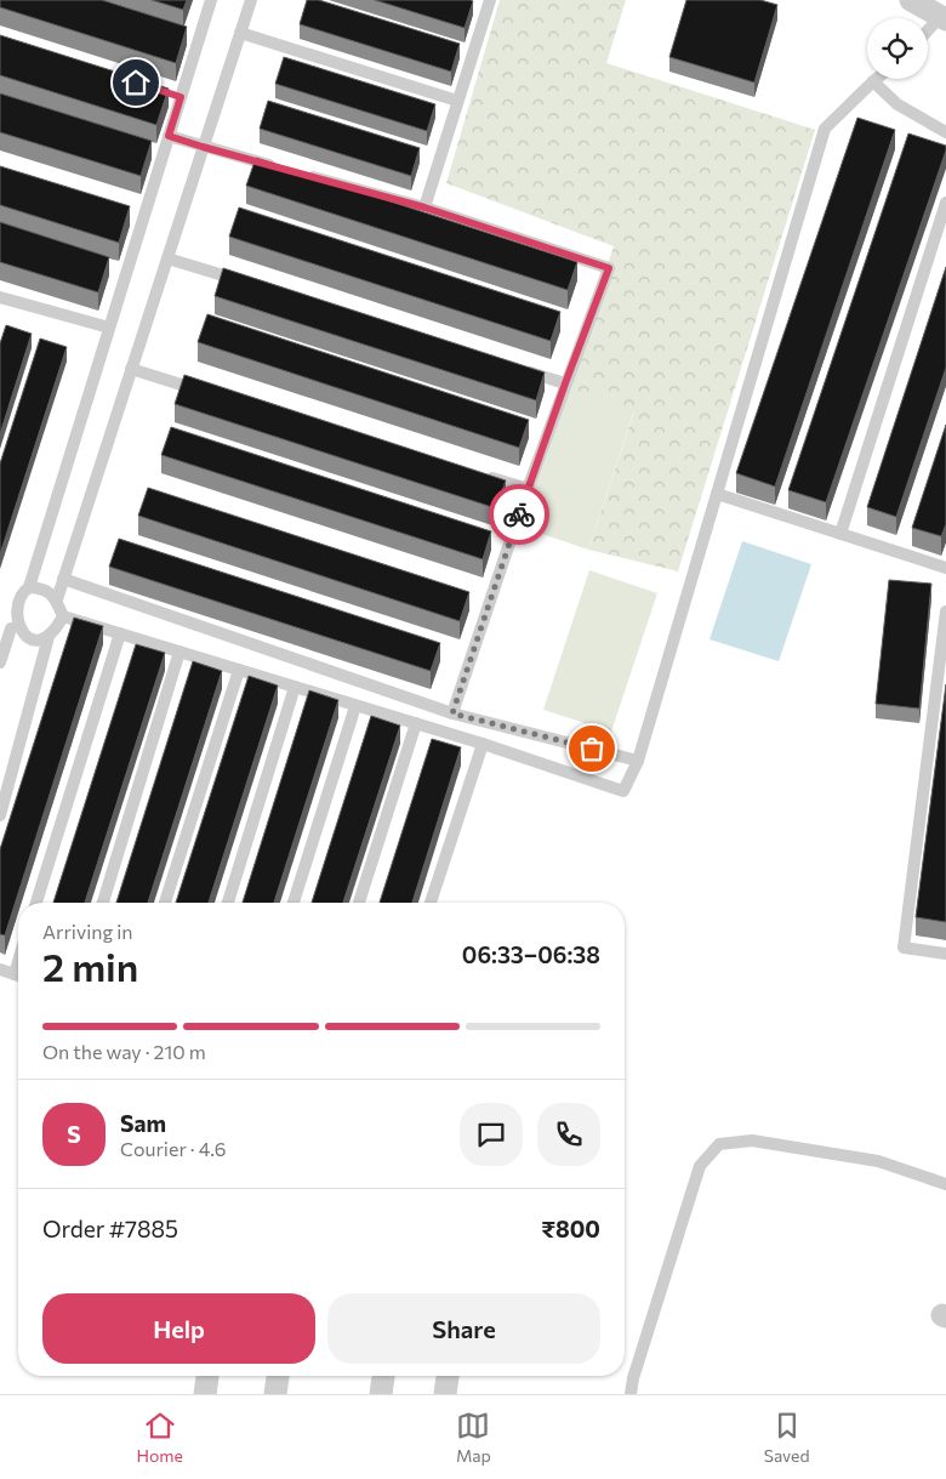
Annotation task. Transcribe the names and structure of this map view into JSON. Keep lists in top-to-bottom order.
{
  "page": {
    "heading": ["2 min", "Arriving in", "06:33–06:38"],
    "panel": [
      "Sam",
      "Courier · 4.6",
      "Order #7885",
      "₹800"
    ],
    "bar": "On the way · 210 m",
    "round": "S",
    "buttons": ["Help", "Share"],
    "tabs": ["Home", "Map", "Saved"]
  }
}
